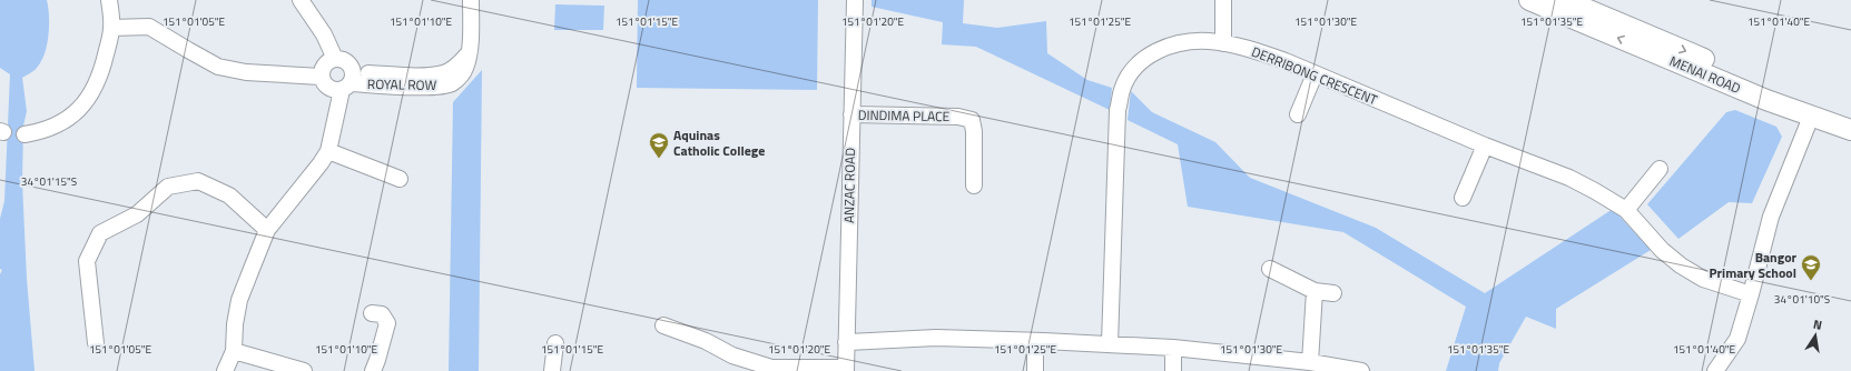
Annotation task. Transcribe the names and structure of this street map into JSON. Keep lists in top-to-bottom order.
{
  "streets": {
    "main road": ["MENAI ROAD"],
    "street": [
      "DERRIBONG CRESCENT",
      "ROYAL ROW",
      "DINDIMA PLACE",
      "ANZAC ROAD"
    ]
  },
  "crossings": [
    ["DINDIMA PLACE", "ANZAC ROAD"]
  ],
  "places": {
    "school or university": ["Aquinas Catholic College", "Bangor Primary School"]
  },
  "north": "top",
  "coordinates": [
    "151°01'05\"E",
    "151°01'10\"E",
    "151°01'15\"E",
    "151°01'20\"E",
    "151°01'25\"E",
    "151°01'30\"E",
    "151°01'35\"E",
    "151°01'40\"E",
    "34°01'15\"S",
    "34°01'10\"S"
  ]
}
